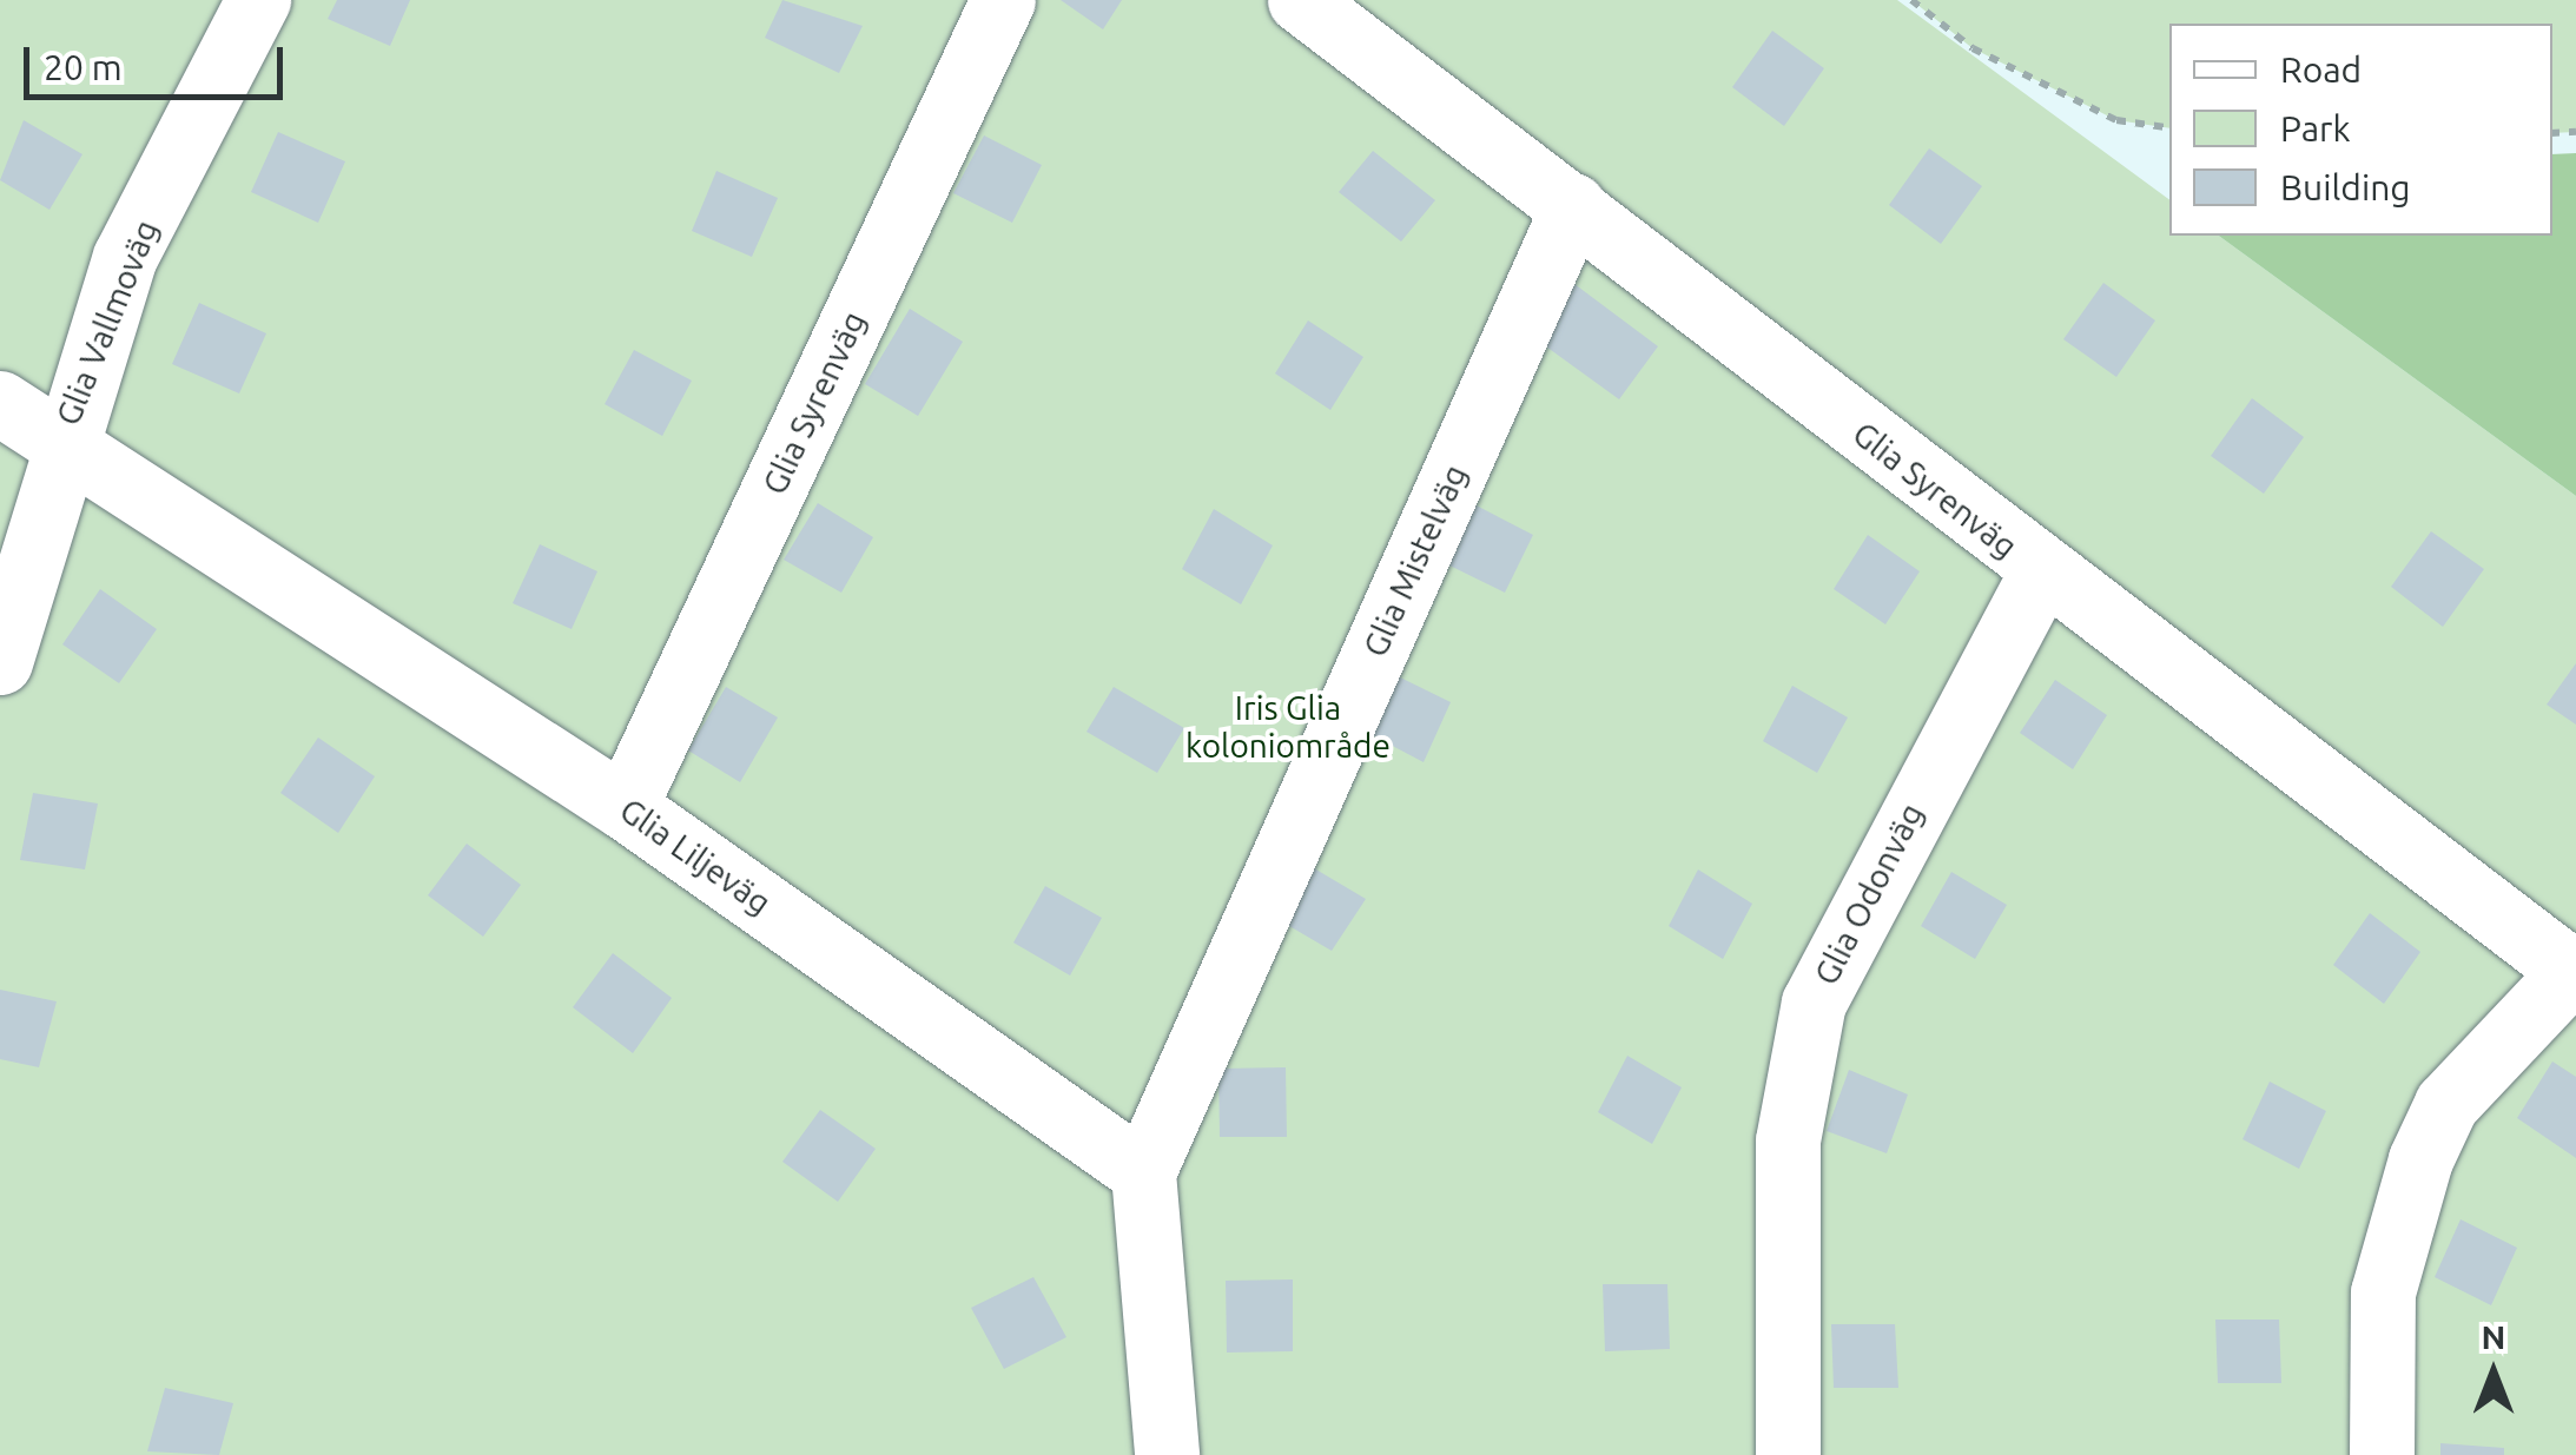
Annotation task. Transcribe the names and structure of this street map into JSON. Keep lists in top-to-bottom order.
{
  "streets": {
    "street": [
      "Glia Vallmoväg",
      "Glia Syrenväg",
      "Glia Mistelväg",
      "Glia Liljeväg",
      "Glia Odonväg"
    ]
  },
  "crossings": [
    ["Glia Vallmoväg", "Glia Liljeväg"],
    ["Glia Syrenväg", "Glia Mistelväg"],
    ["Glia Syrenväg", "Glia Liljeväg"],
    ["Glia Syrenväg", "Glia Odonväg"],
    ["Glia Mistelväg", "Glia Liljeväg"]
  ],
  "parks": ["Iris Glia koloniområde"],
  "legend": ["Road", "Park", "Building"],
  "scale_bar": "20 m",
  "north": "top"
}
